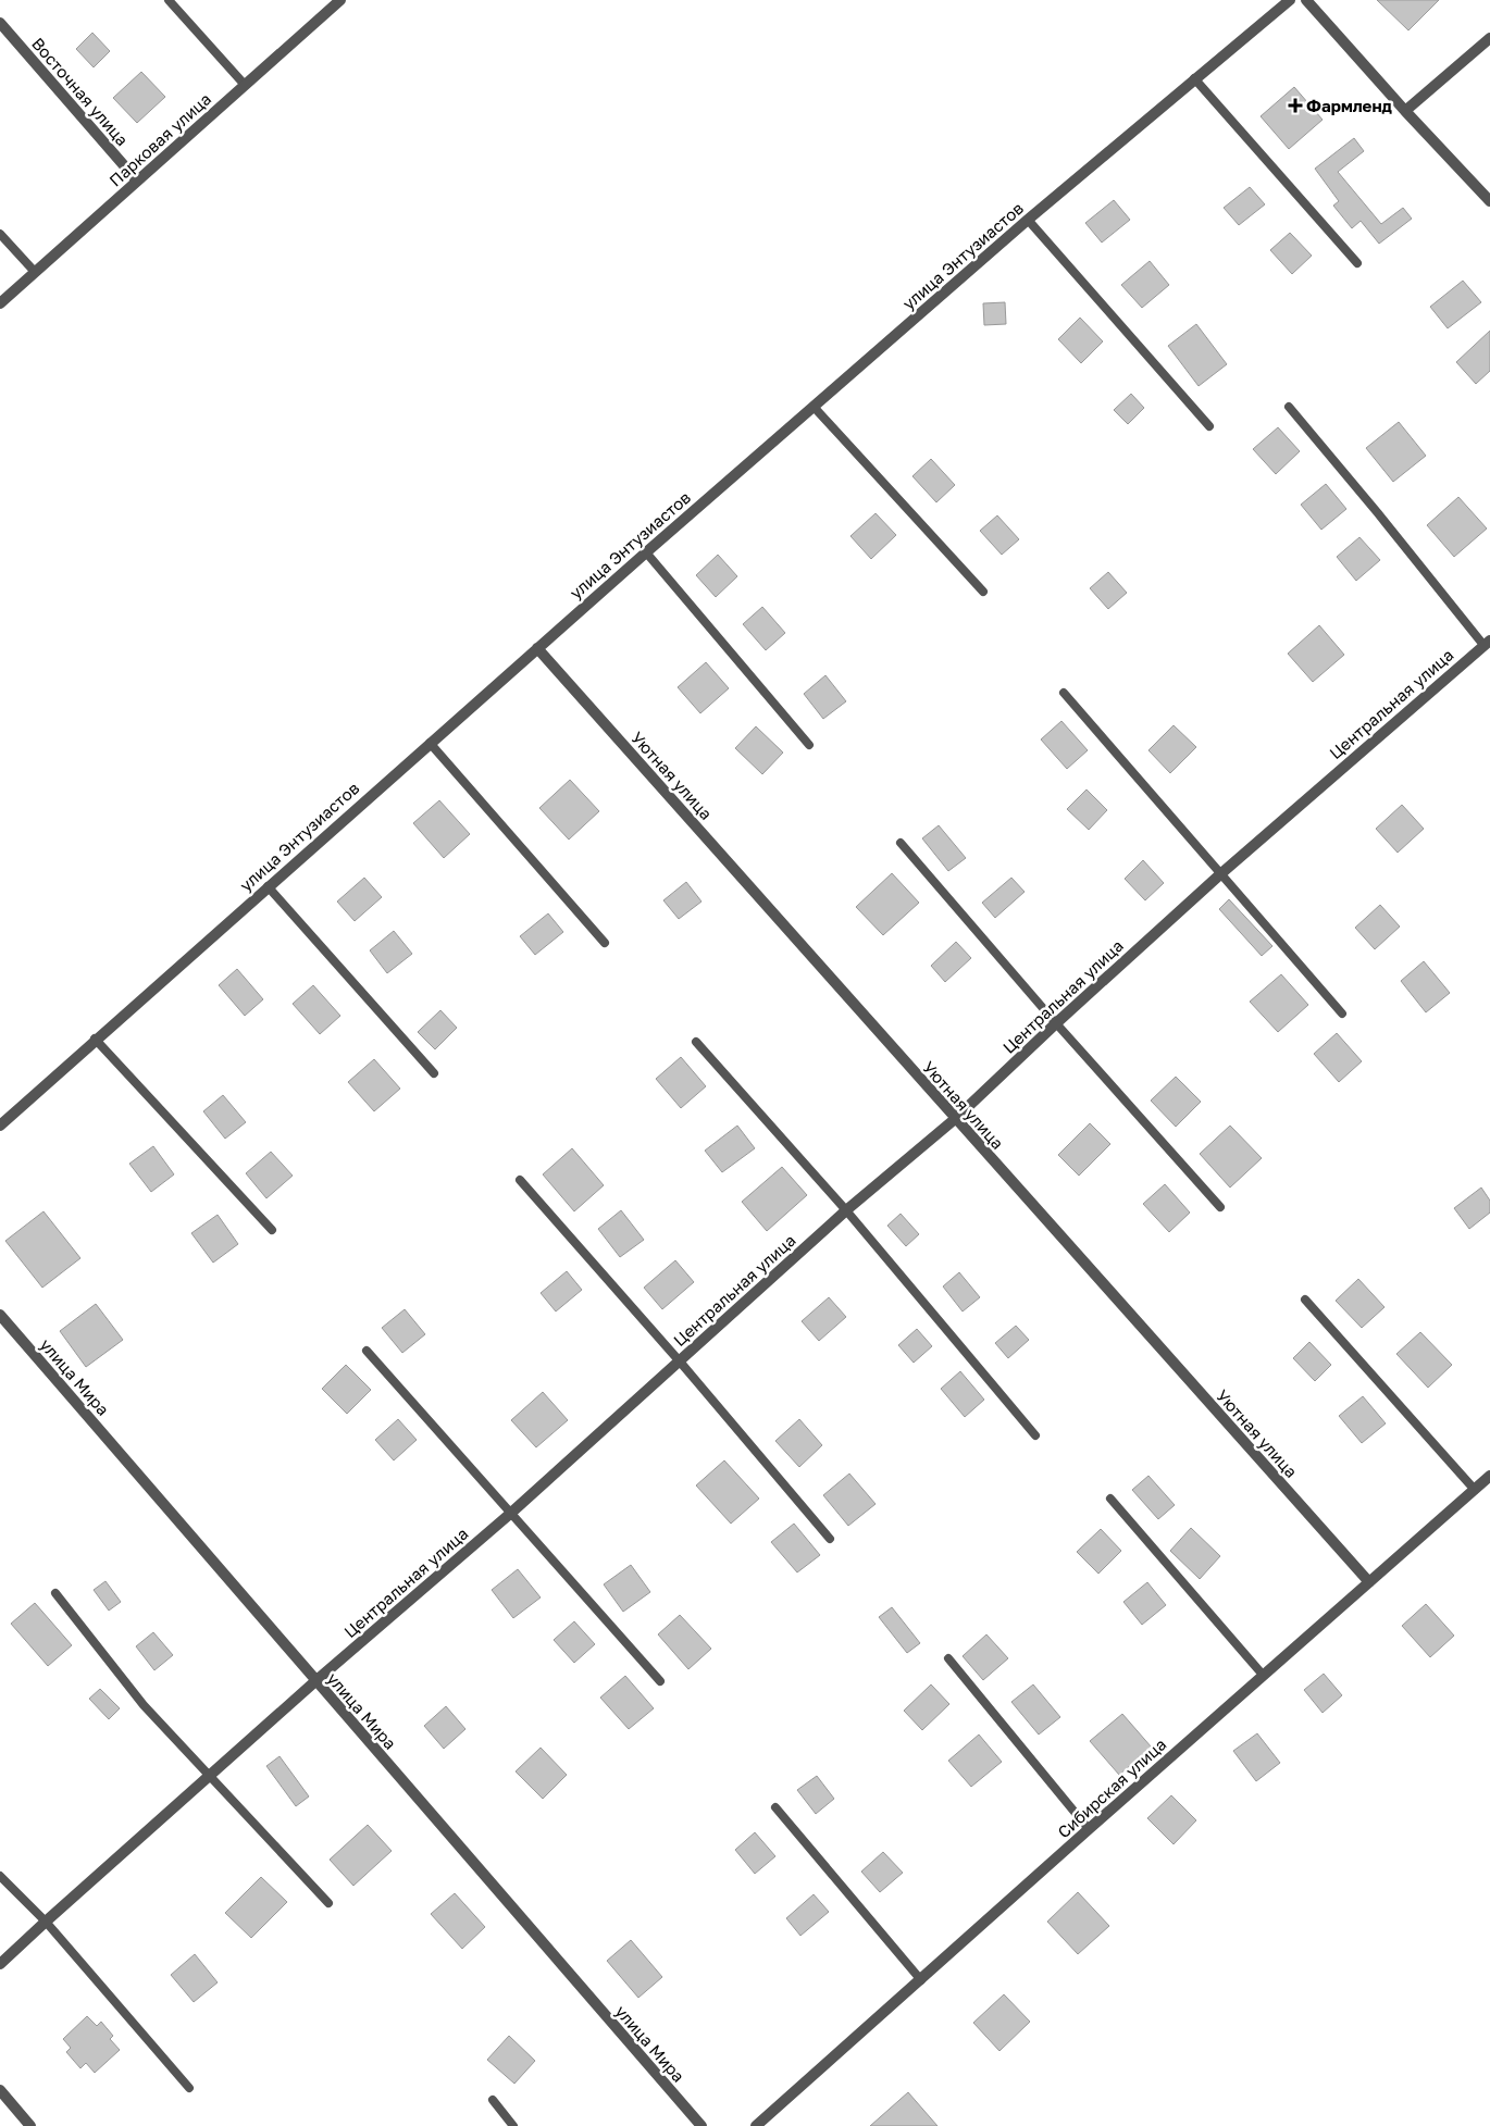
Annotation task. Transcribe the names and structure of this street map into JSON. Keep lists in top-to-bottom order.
{
  "streets": {
    "street": [
      "Восточная улица",
      "Парковая улица",
      "улица Энтузиастов",
      "Центральная улица",
      "Уютная улица",
      "улица Мира",
      "Сибирская улица"
    ]
  },
  "crossings": [
    ["Восточная улица", "Парковая улица"],
    ["улица Энтузиастов", "Уютная улица"],
    ["Центральная улица", "Уютная улица"],
    ["Центральная улица", "улица Мира"],
    ["Уютная улица", "Сибирская улица"]
  ],
  "places": {
    "health": ["Фармленд"]
  }
}
